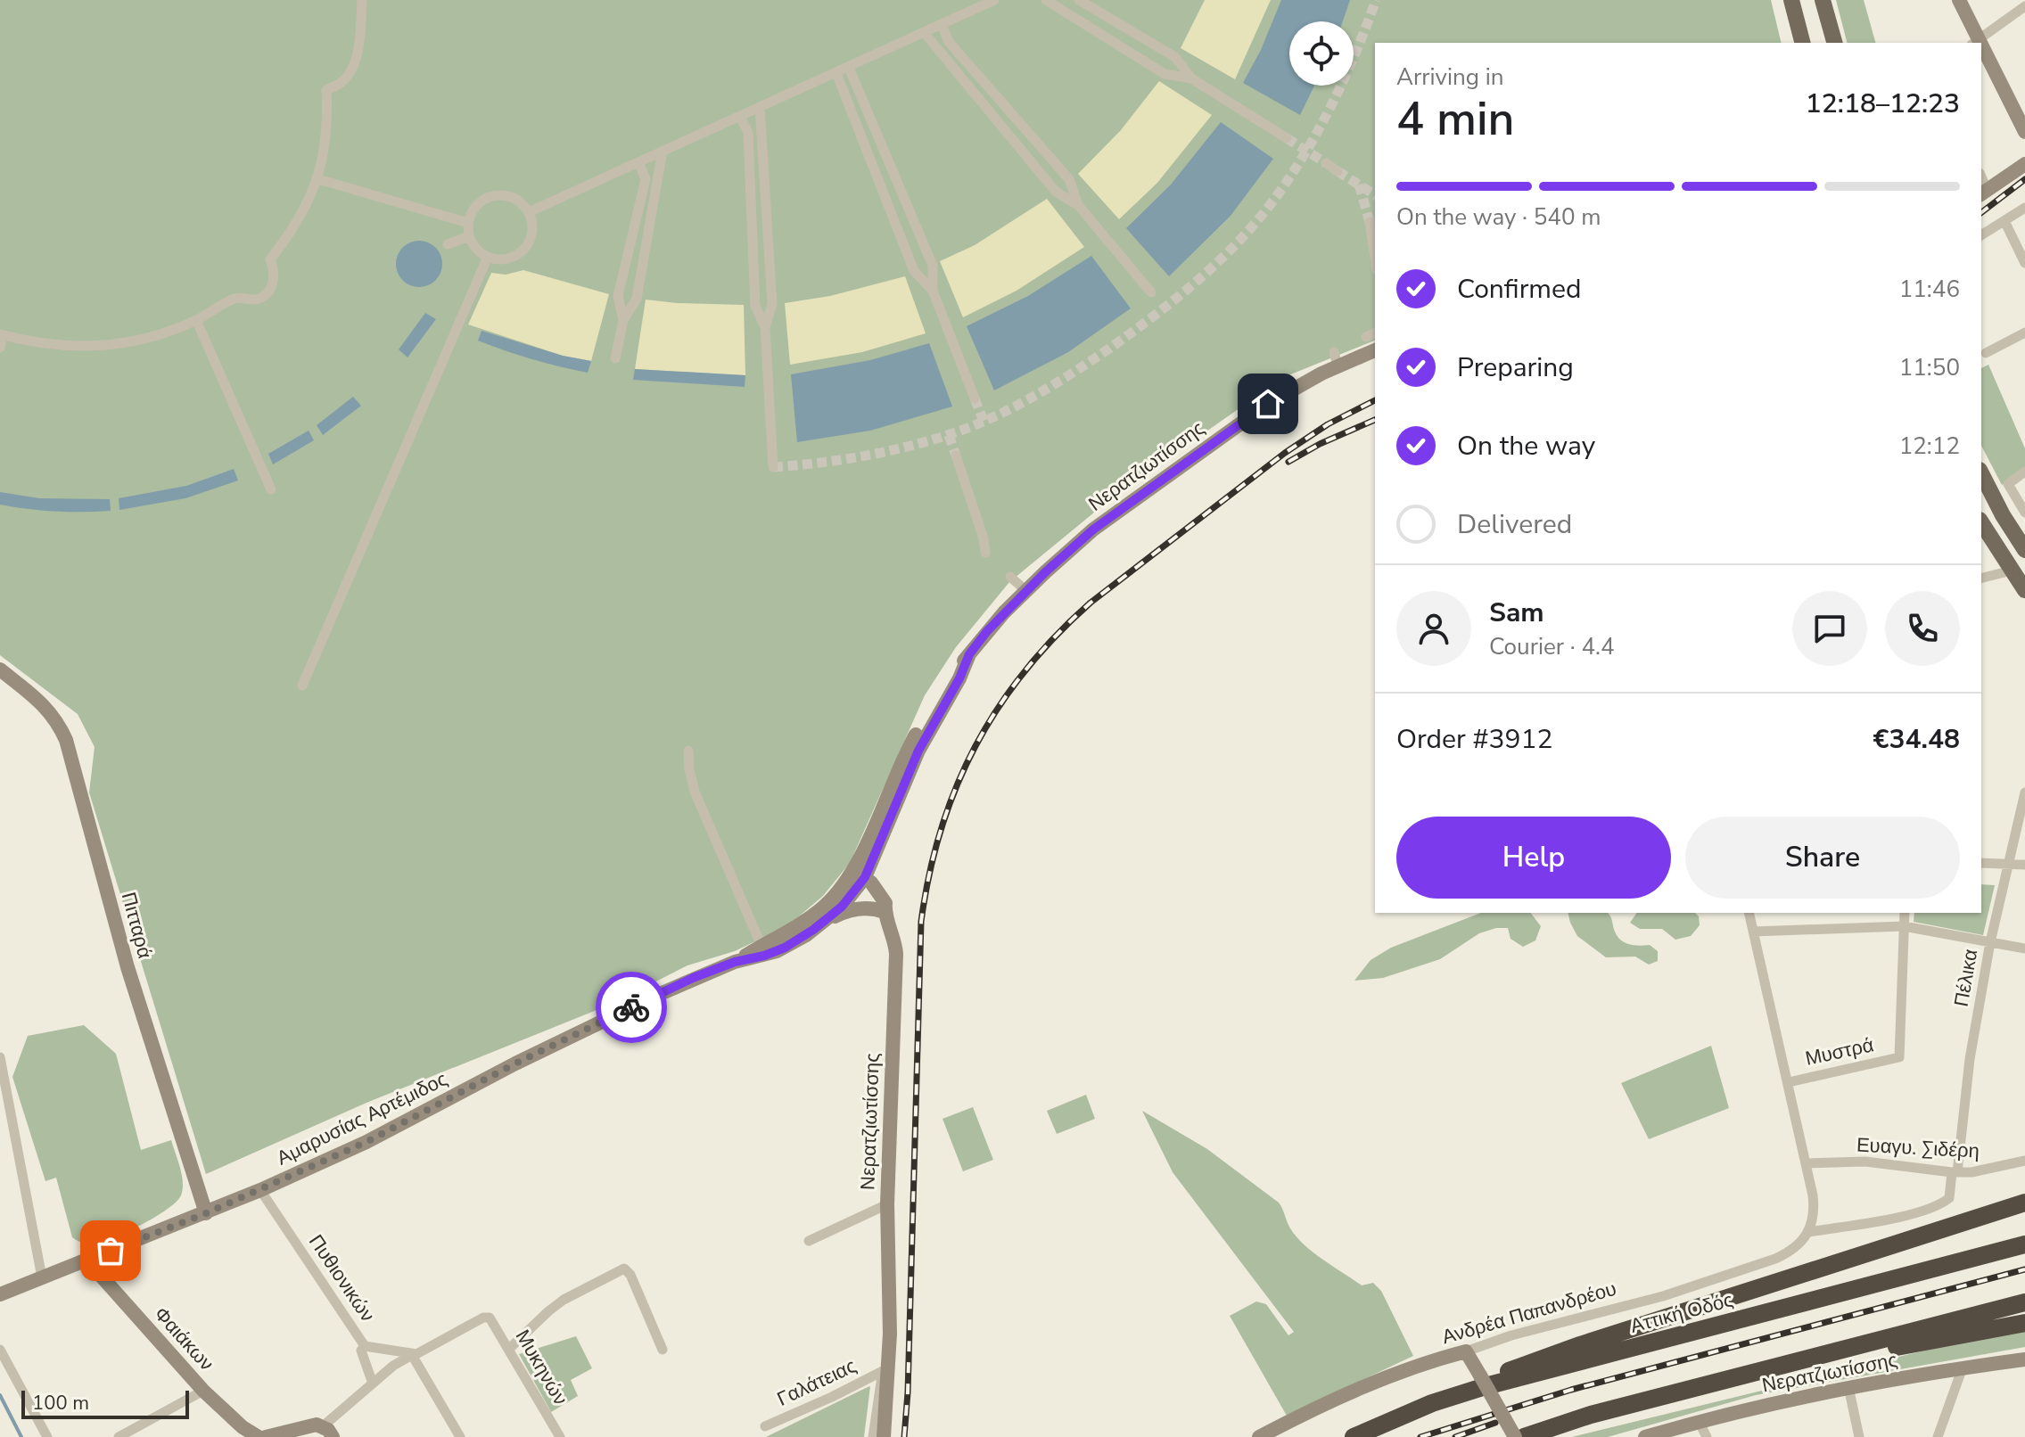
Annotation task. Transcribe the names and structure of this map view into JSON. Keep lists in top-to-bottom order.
{
  "streets": {
    "highway": ["Αττική Οδός"],
    "street": [
      "Νερατζιωτίσσης",
      "Πιτταρά",
      "Πέλικα",
      "Μυστρά",
      "Αμαρυσίας Αρτέμιδος",
      "Ευαγυ. Σιδέρη",
      "Πυθιονικών",
      "Ανδρέα Παπανδρέου",
      "Φαιάκων",
      "Μυκηνών",
      "Γαλάτειας"
    ]
  },
  "crossings": [
    ["Νερατζιωτίσσης", "Αμαρυσίας Αρτέμιδος"],
    ["Νερατζιωτίσσης", "Γαλάτειας"],
    ["Πιτταρά", "Αμαρυσίας Αρτέμιδος"],
    ["Πέλικα", "Ευαγυ. Σιδέρη"],
    ["Πέλικα", "Ανδρέα Παπανδρέου"],
    ["Αμαρυσίας Αρτέμιδος", "Πυθιονικών"],
    ["Αμαρυσίας Αρτέμιδος", "Φαιάκων"],
    ["Πυθιονικών", "Μυκηνών"]
  ],
  "scale_bar": "100 m",
  "page": {
    "heading": ["4 min", "Arriving in", "12:18–12:23"],
    "panel": [
      "Sam",
      "Courier · 4.4",
      "Order #3912",
      "€34.48"
    ],
    "bar": "On the way · 540 m",
    "list": [
      ["Confirmed", "11:46"],
      ["Preparing", "11:50"],
      ["On the way", "12:12"],
      "Delivered"
    ],
    "buttons": ["Help", "Share"],
    "scale": "100 m"
  }
}
